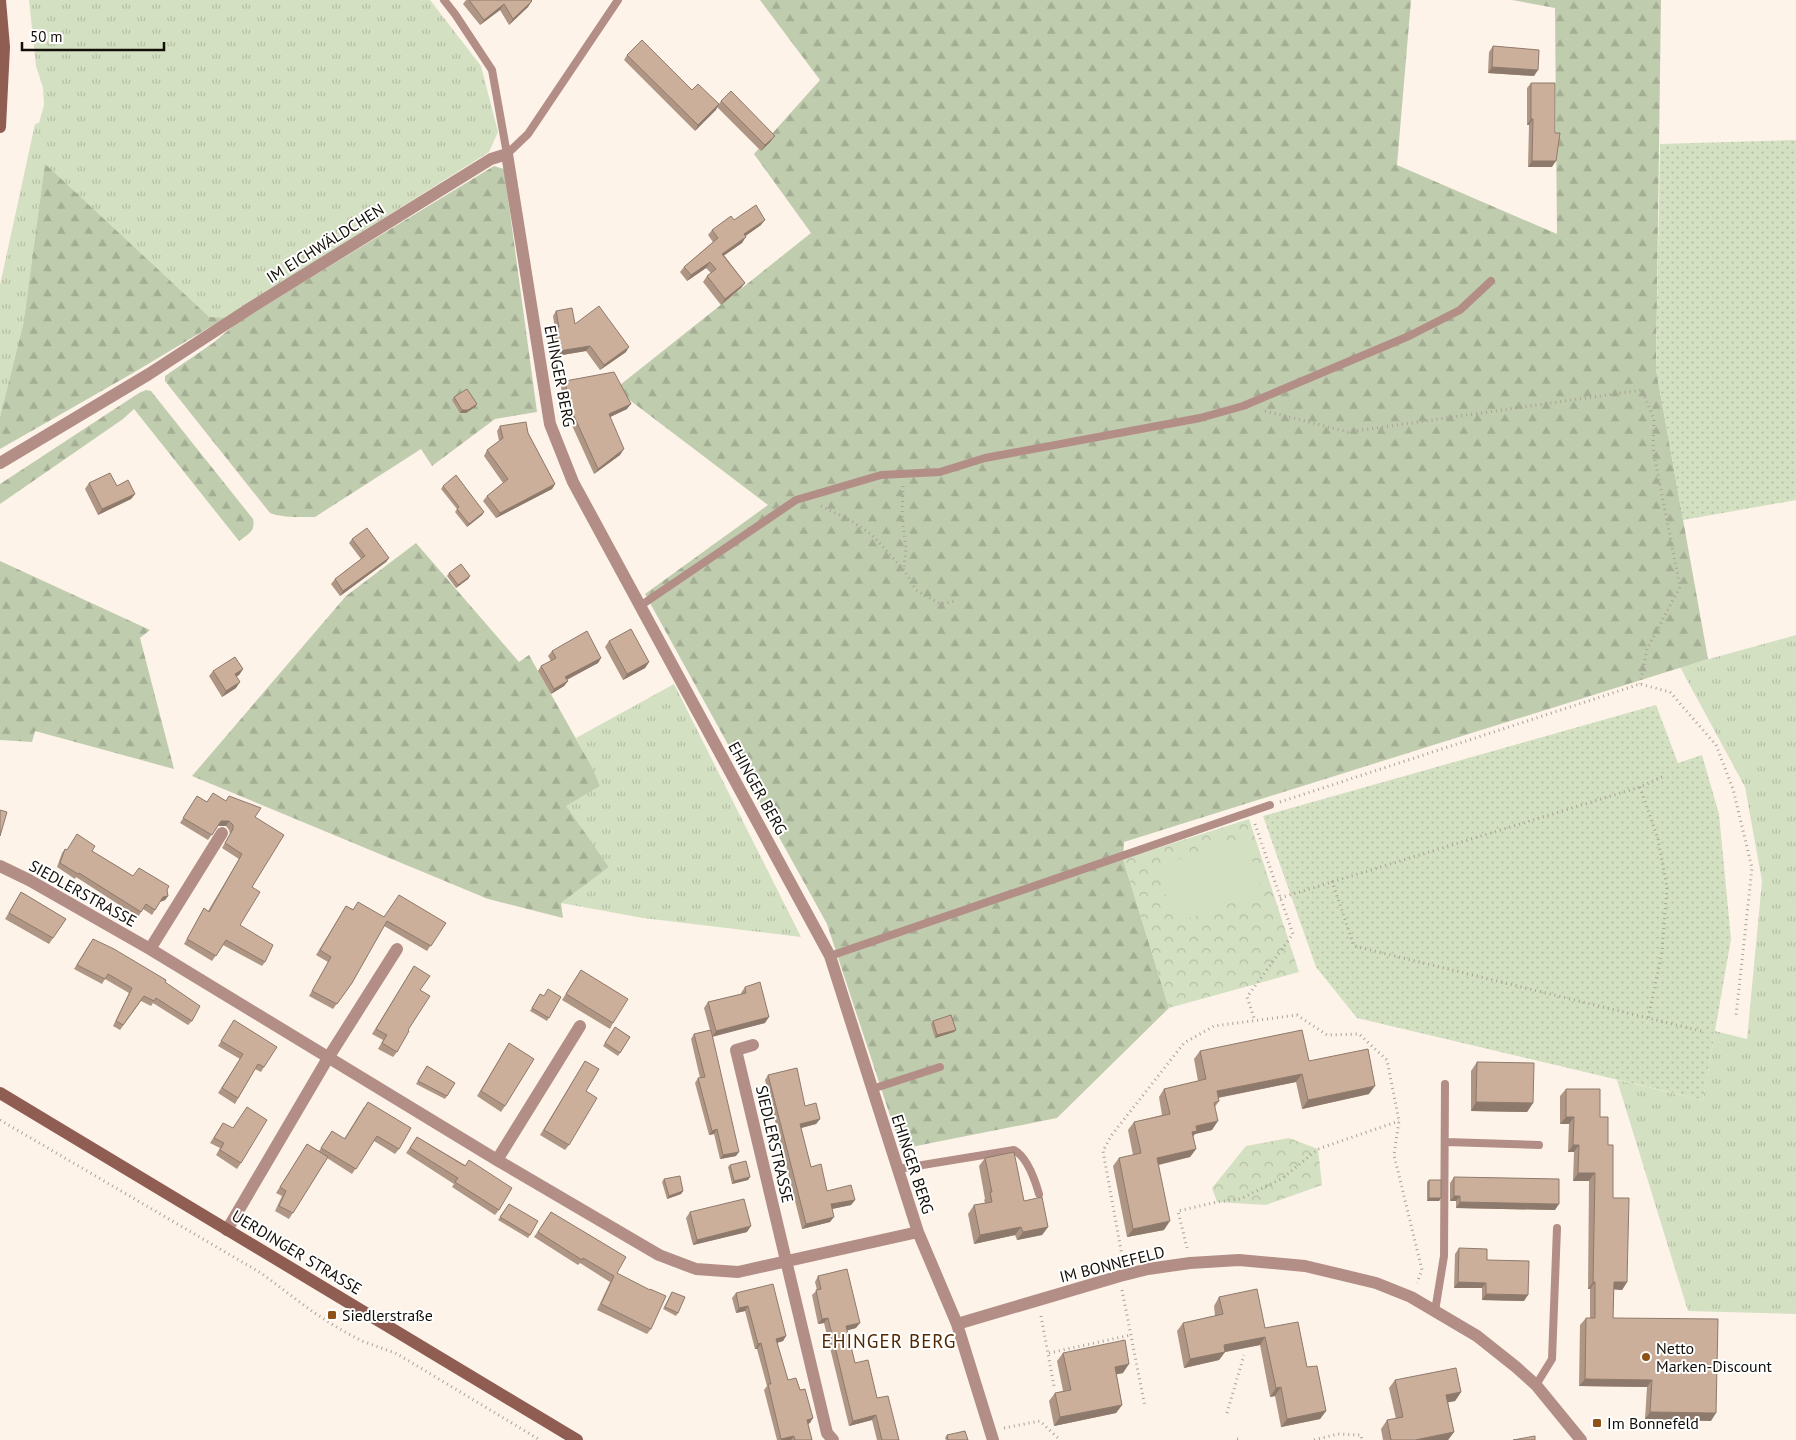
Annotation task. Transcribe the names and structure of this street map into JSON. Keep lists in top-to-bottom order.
{
  "streets": {
    "main road": ["UERDINGER STRASSE"],
    "street": [
      "IM EICHWÄLDCHEN",
      "EHINGER BERG",
      "SIEDLERSTRASSE",
      "IM BONNEFELD"
    ]
  },
  "crossings": [
    ["IM EICHWÄLDCHEN", "EHINGER BERG"],
    ["EHINGER BERG", "SIEDLERSTRASSE"],
    ["EHINGER BERG", "IM BONNEFELD"]
  ],
  "districts": ["EHINGER BERG"],
  "places": {
    "transit": ["Siedlerstraße", "Im Bonnefeld"],
    "other": ["Netto Marken-Discount"]
  },
  "scale_bar": "50 m"
}
